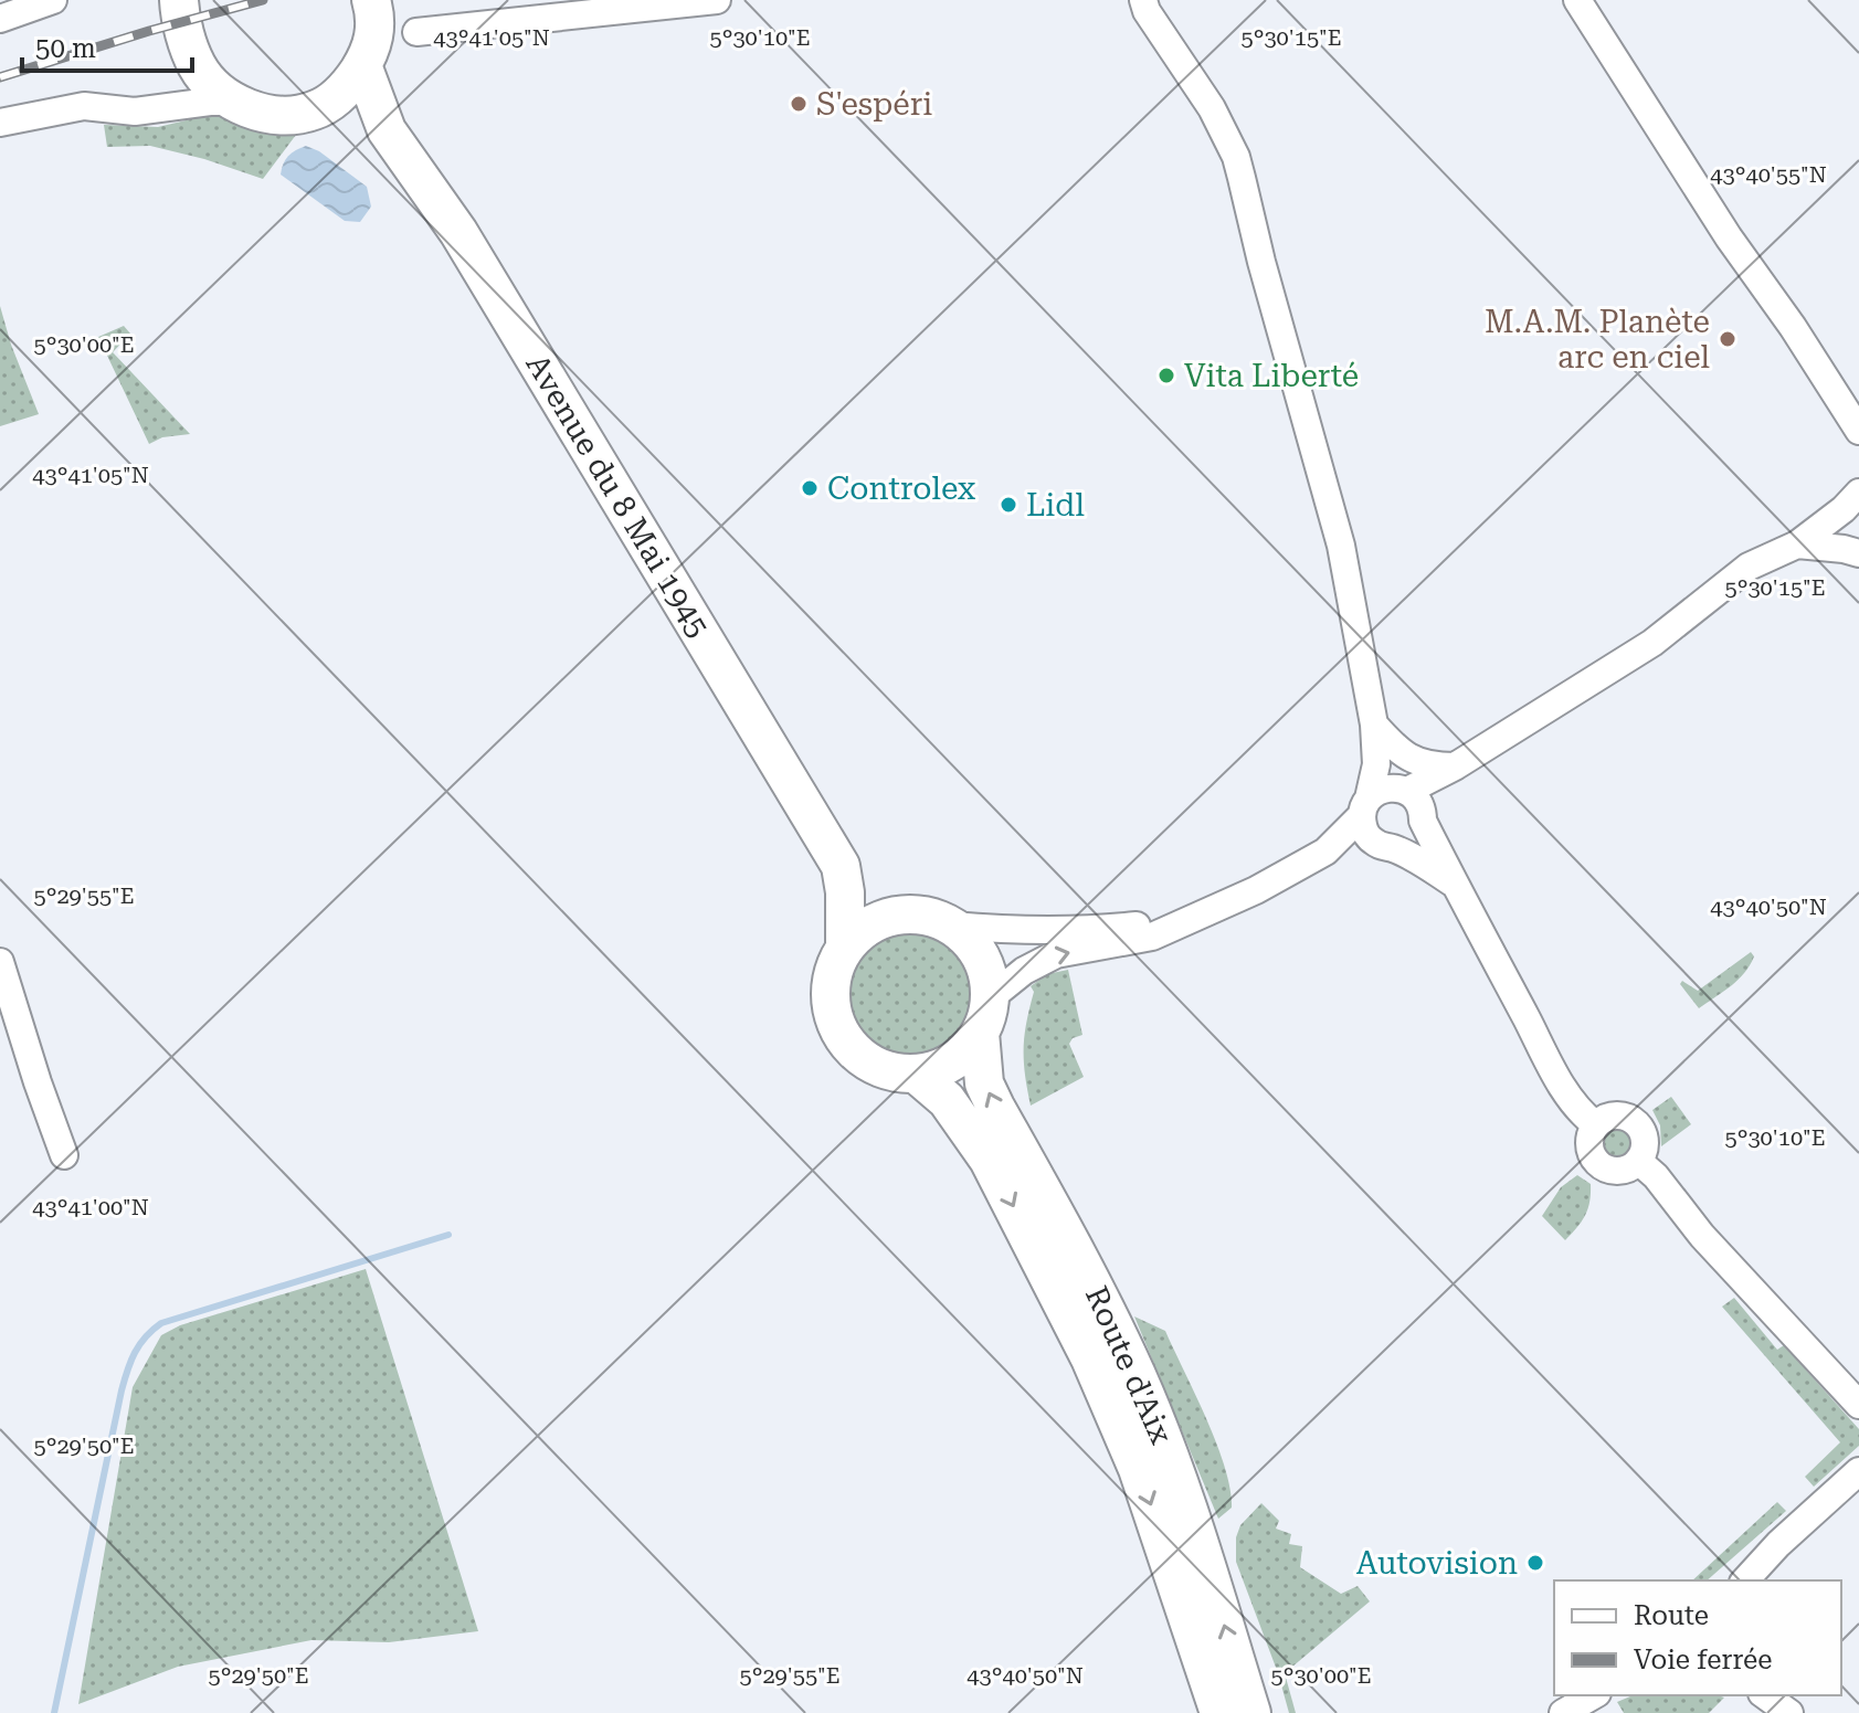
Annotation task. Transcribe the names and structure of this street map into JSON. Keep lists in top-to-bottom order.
{
  "streets": {
    "main road": ["Avenue du 8 Mai 1945", "Route d'Aix"]
  },
  "crossings": [
    ["Avenue du 8 Mai 1945", "Route d'Aix"]
  ],
  "places": [
    "S'espéri",
    "M.A.M. Planète arc en ciel",
    "Vita Liberté",
    "Controlex",
    "Lidl",
    "Autovision"
  ],
  "legend": ["Route", "Voie ferrée"],
  "scale_bar": "50 m",
  "coordinates": [
    "43°41'05\"N",
    "5°30'10\"E",
    "5°30'15\"E",
    "43°40'55\"N",
    "5°30'00\"E",
    "5°29'55\"E",
    "43°40'50\"N",
    "43°41'00\"N",
    "5°29'50\"E"
  ]
}
